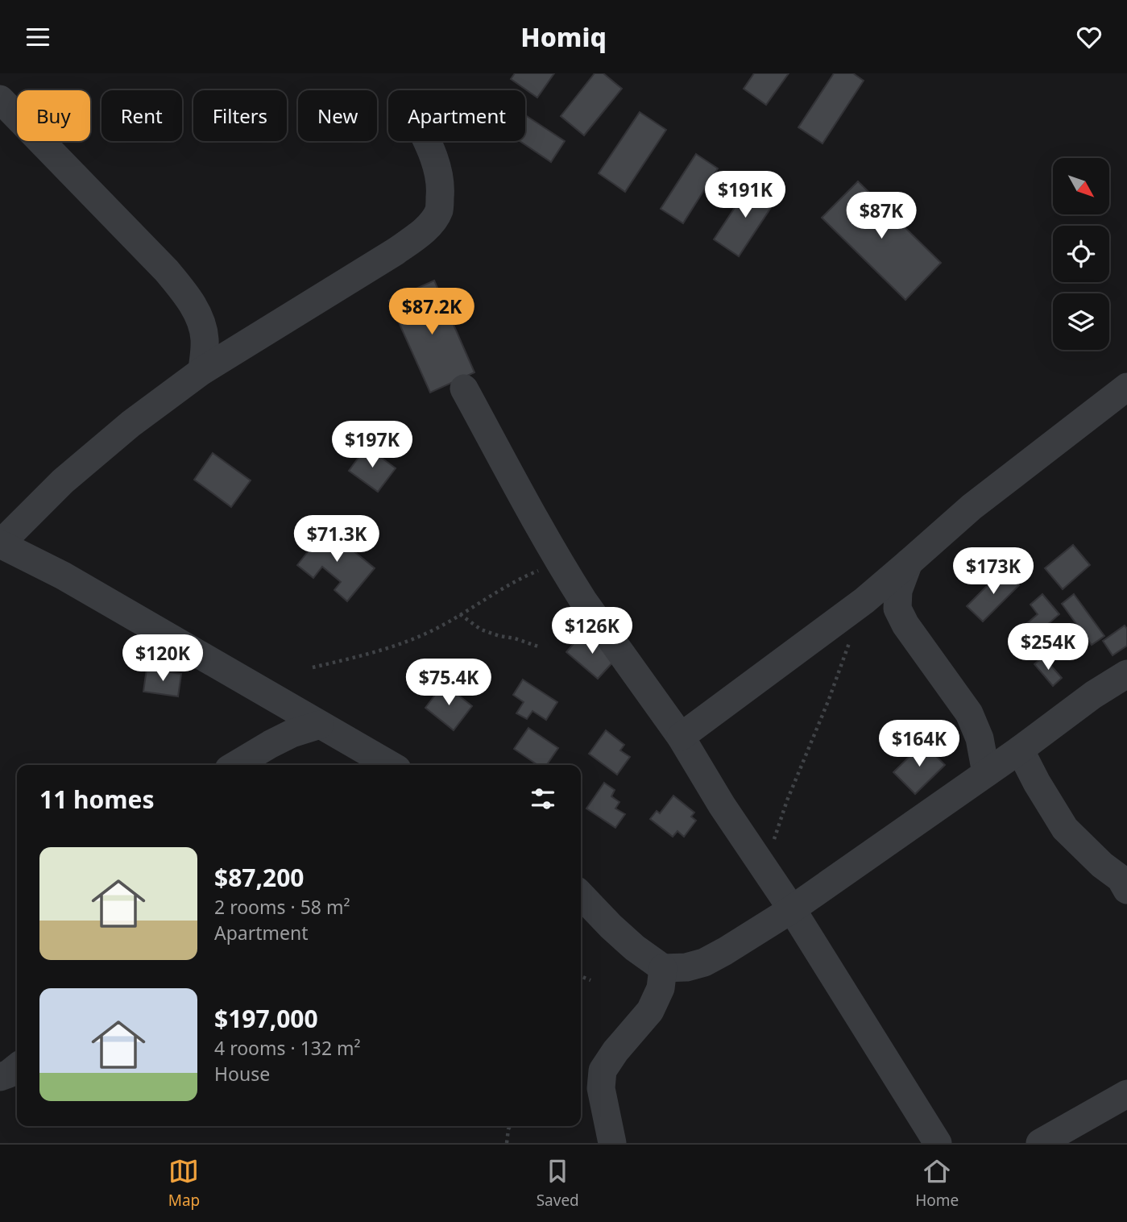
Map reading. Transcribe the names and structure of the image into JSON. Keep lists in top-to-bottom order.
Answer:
{
  "north": "bottom right",
  "page": {
    "header": "Homiq",
    "chip": [
      "Buy",
      "Rent",
      "Filters",
      "New",
      "Apartment"
    ],
    "price": [
      "$191K",
      "$87K",
      "$87.2K",
      "$197K",
      "$71.3K",
      "$173K",
      "$126K",
      "$254K",
      "$120K",
      "$75.4K",
      "$164K"
    ],
    "heading": "11 homes",
    "list": [
      {
        "name": "$87,200",
        "note": "2 rooms · 58 m² · Apartment"
      },
      {
        "name": "$197,000",
        "note": "4 rooms · 132 m² · House"
      }
    ],
    "tabs": ["Map", "Saved", "Home"]
  }
}
